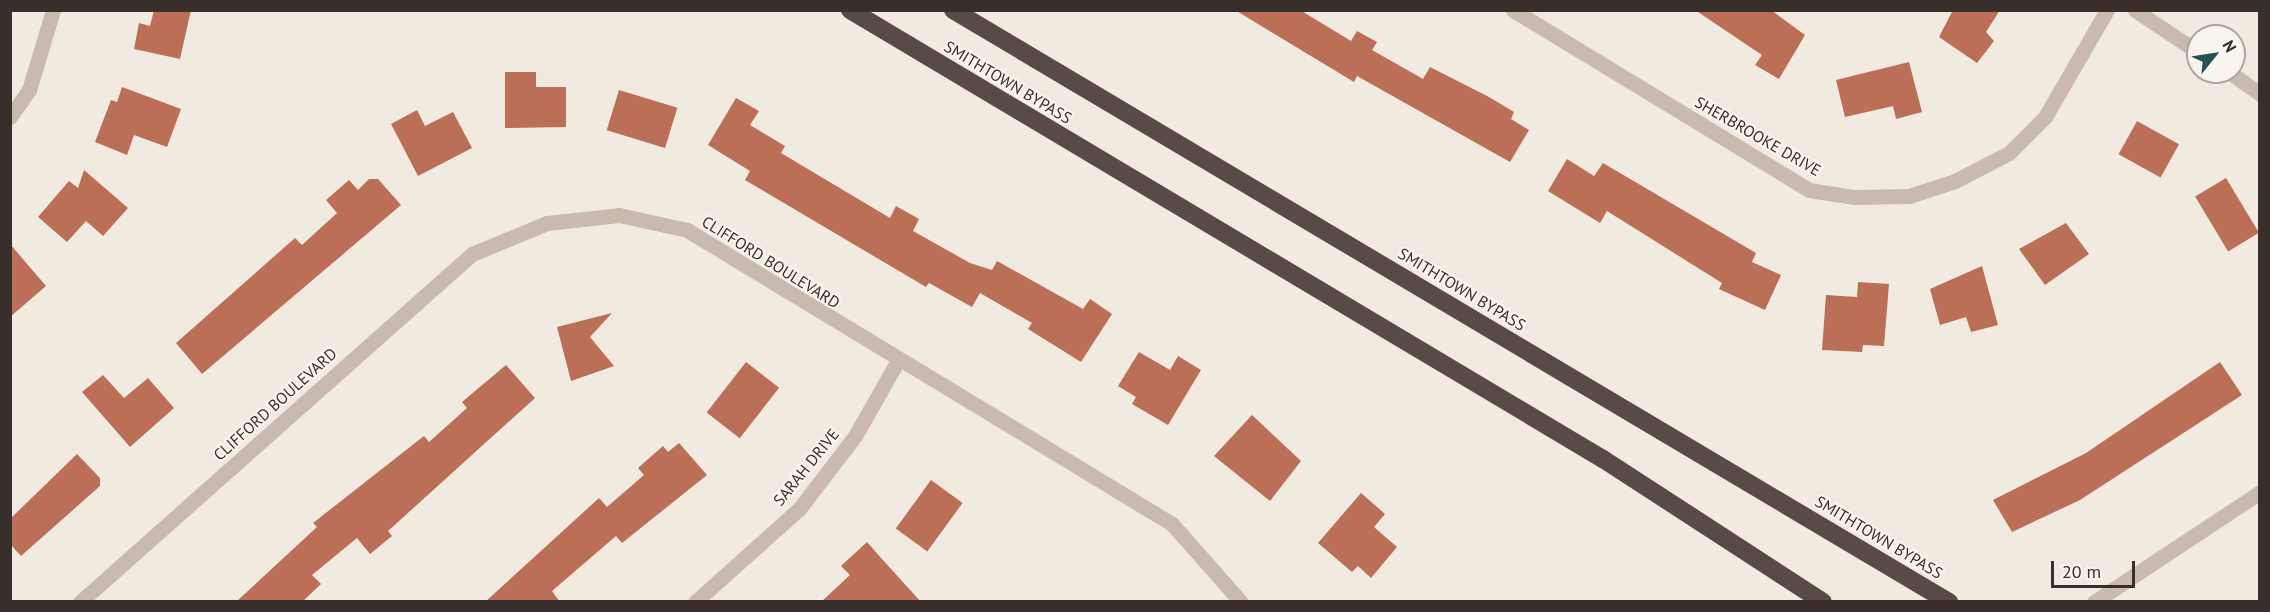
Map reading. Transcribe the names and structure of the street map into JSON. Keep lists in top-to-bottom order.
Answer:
{
  "streets": {
    "highway": ["SMITHTOWN BYPASS"],
    "street": ["SHERBROOKE DRIVE", "CLIFFORD BOULEVARD", "SARAH DRIVE"]
  },
  "crossings": [
    ["CLIFFORD BOULEVARD", "SARAH DRIVE"]
  ],
  "scale_bar": "20 m",
  "north": "top right"
}
